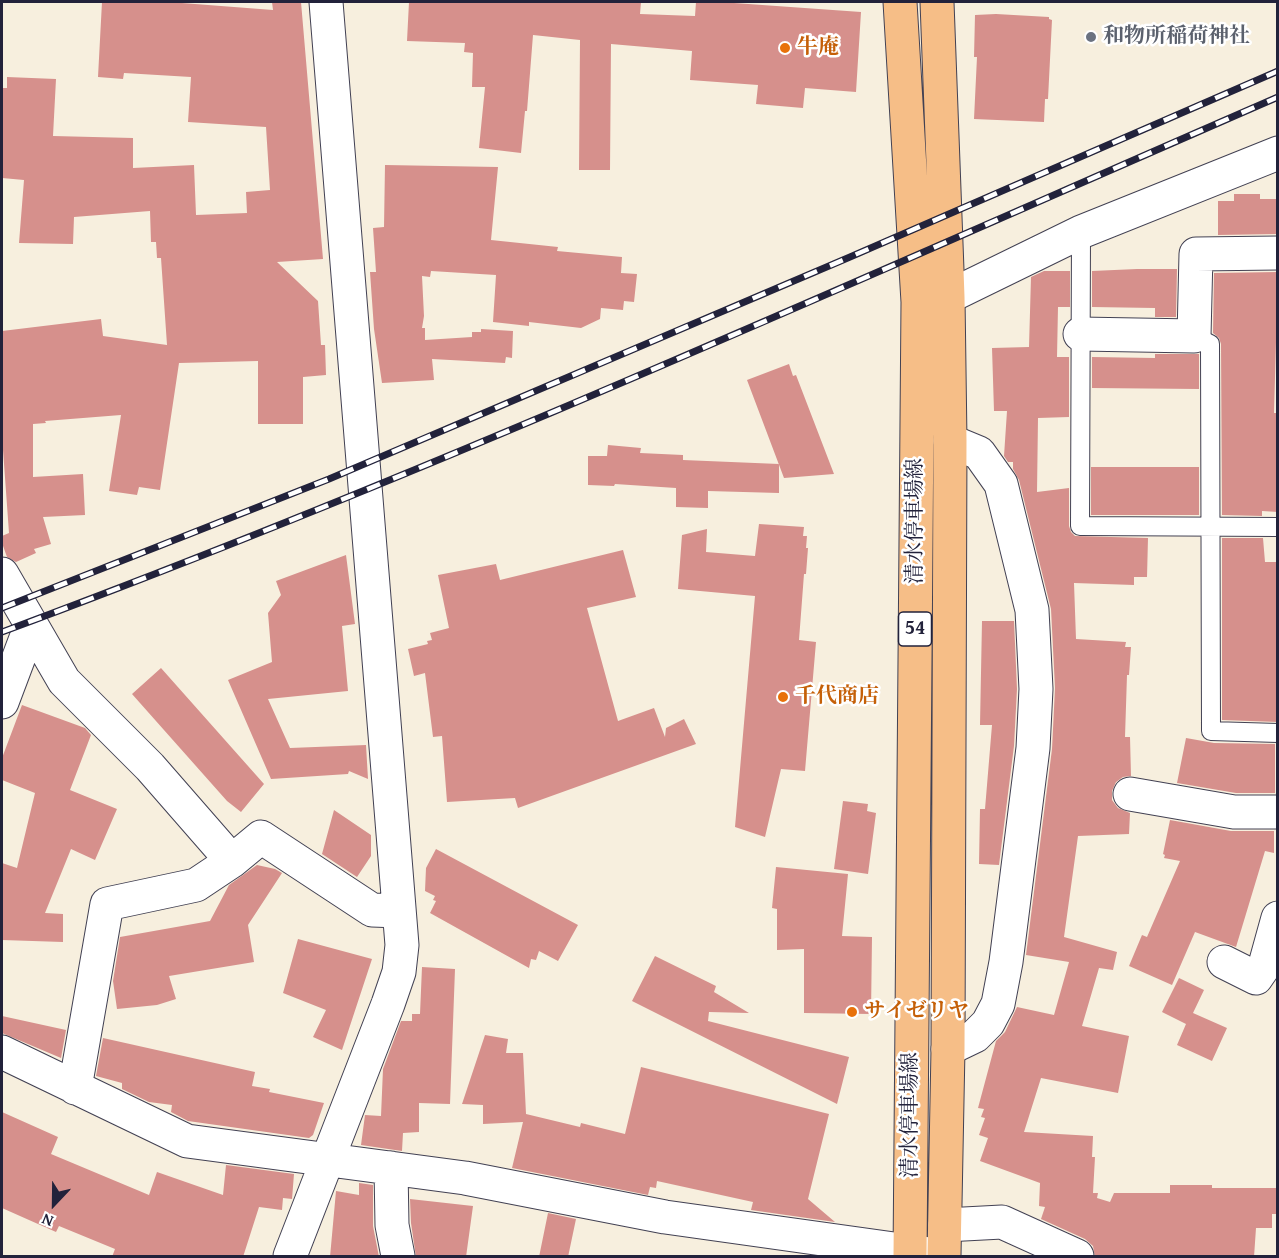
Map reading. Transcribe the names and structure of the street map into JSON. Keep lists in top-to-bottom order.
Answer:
{
  "streets": {
    "main road": ["清水停車場線", "54"]
  },
  "places": [
    "和物所稲荷神社",
    "牛庵",
    "千代商店",
    "サイゼリヤ"
  ],
  "north": "bottom"
}
